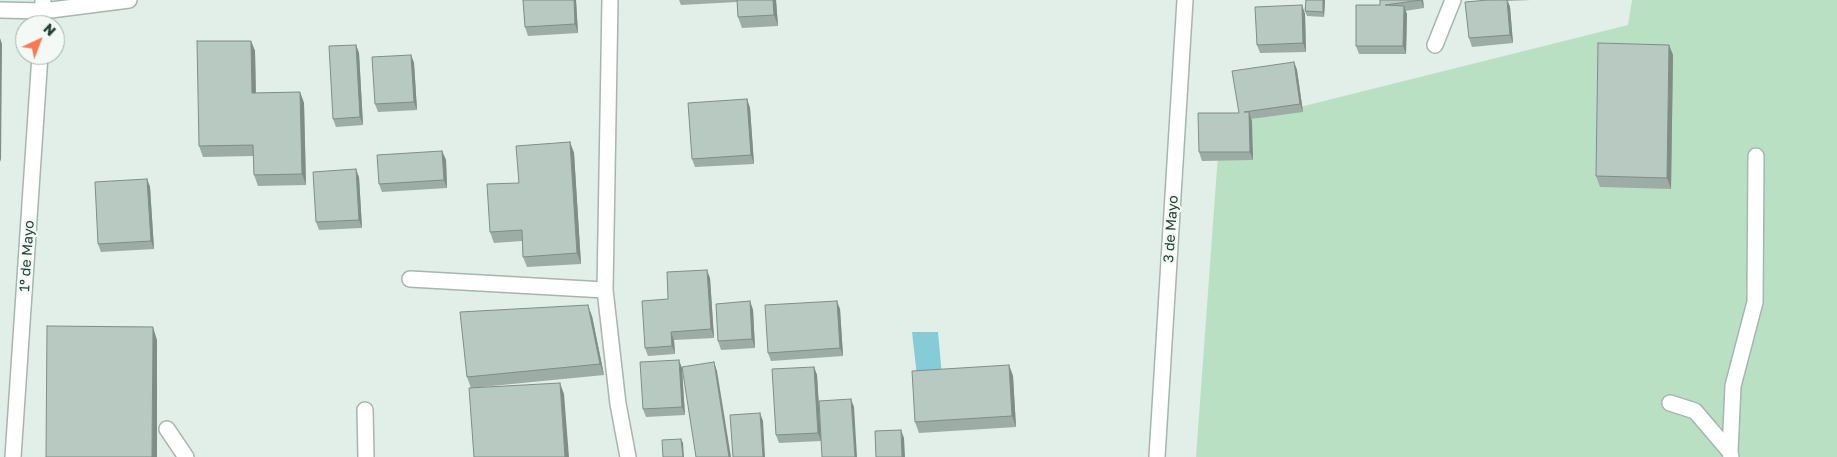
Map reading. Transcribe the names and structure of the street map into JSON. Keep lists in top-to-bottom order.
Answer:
{
  "streets": {
    "street": ["3 de Mayo", "1º de Mayo"]
  },
  "north": "top right"
}
